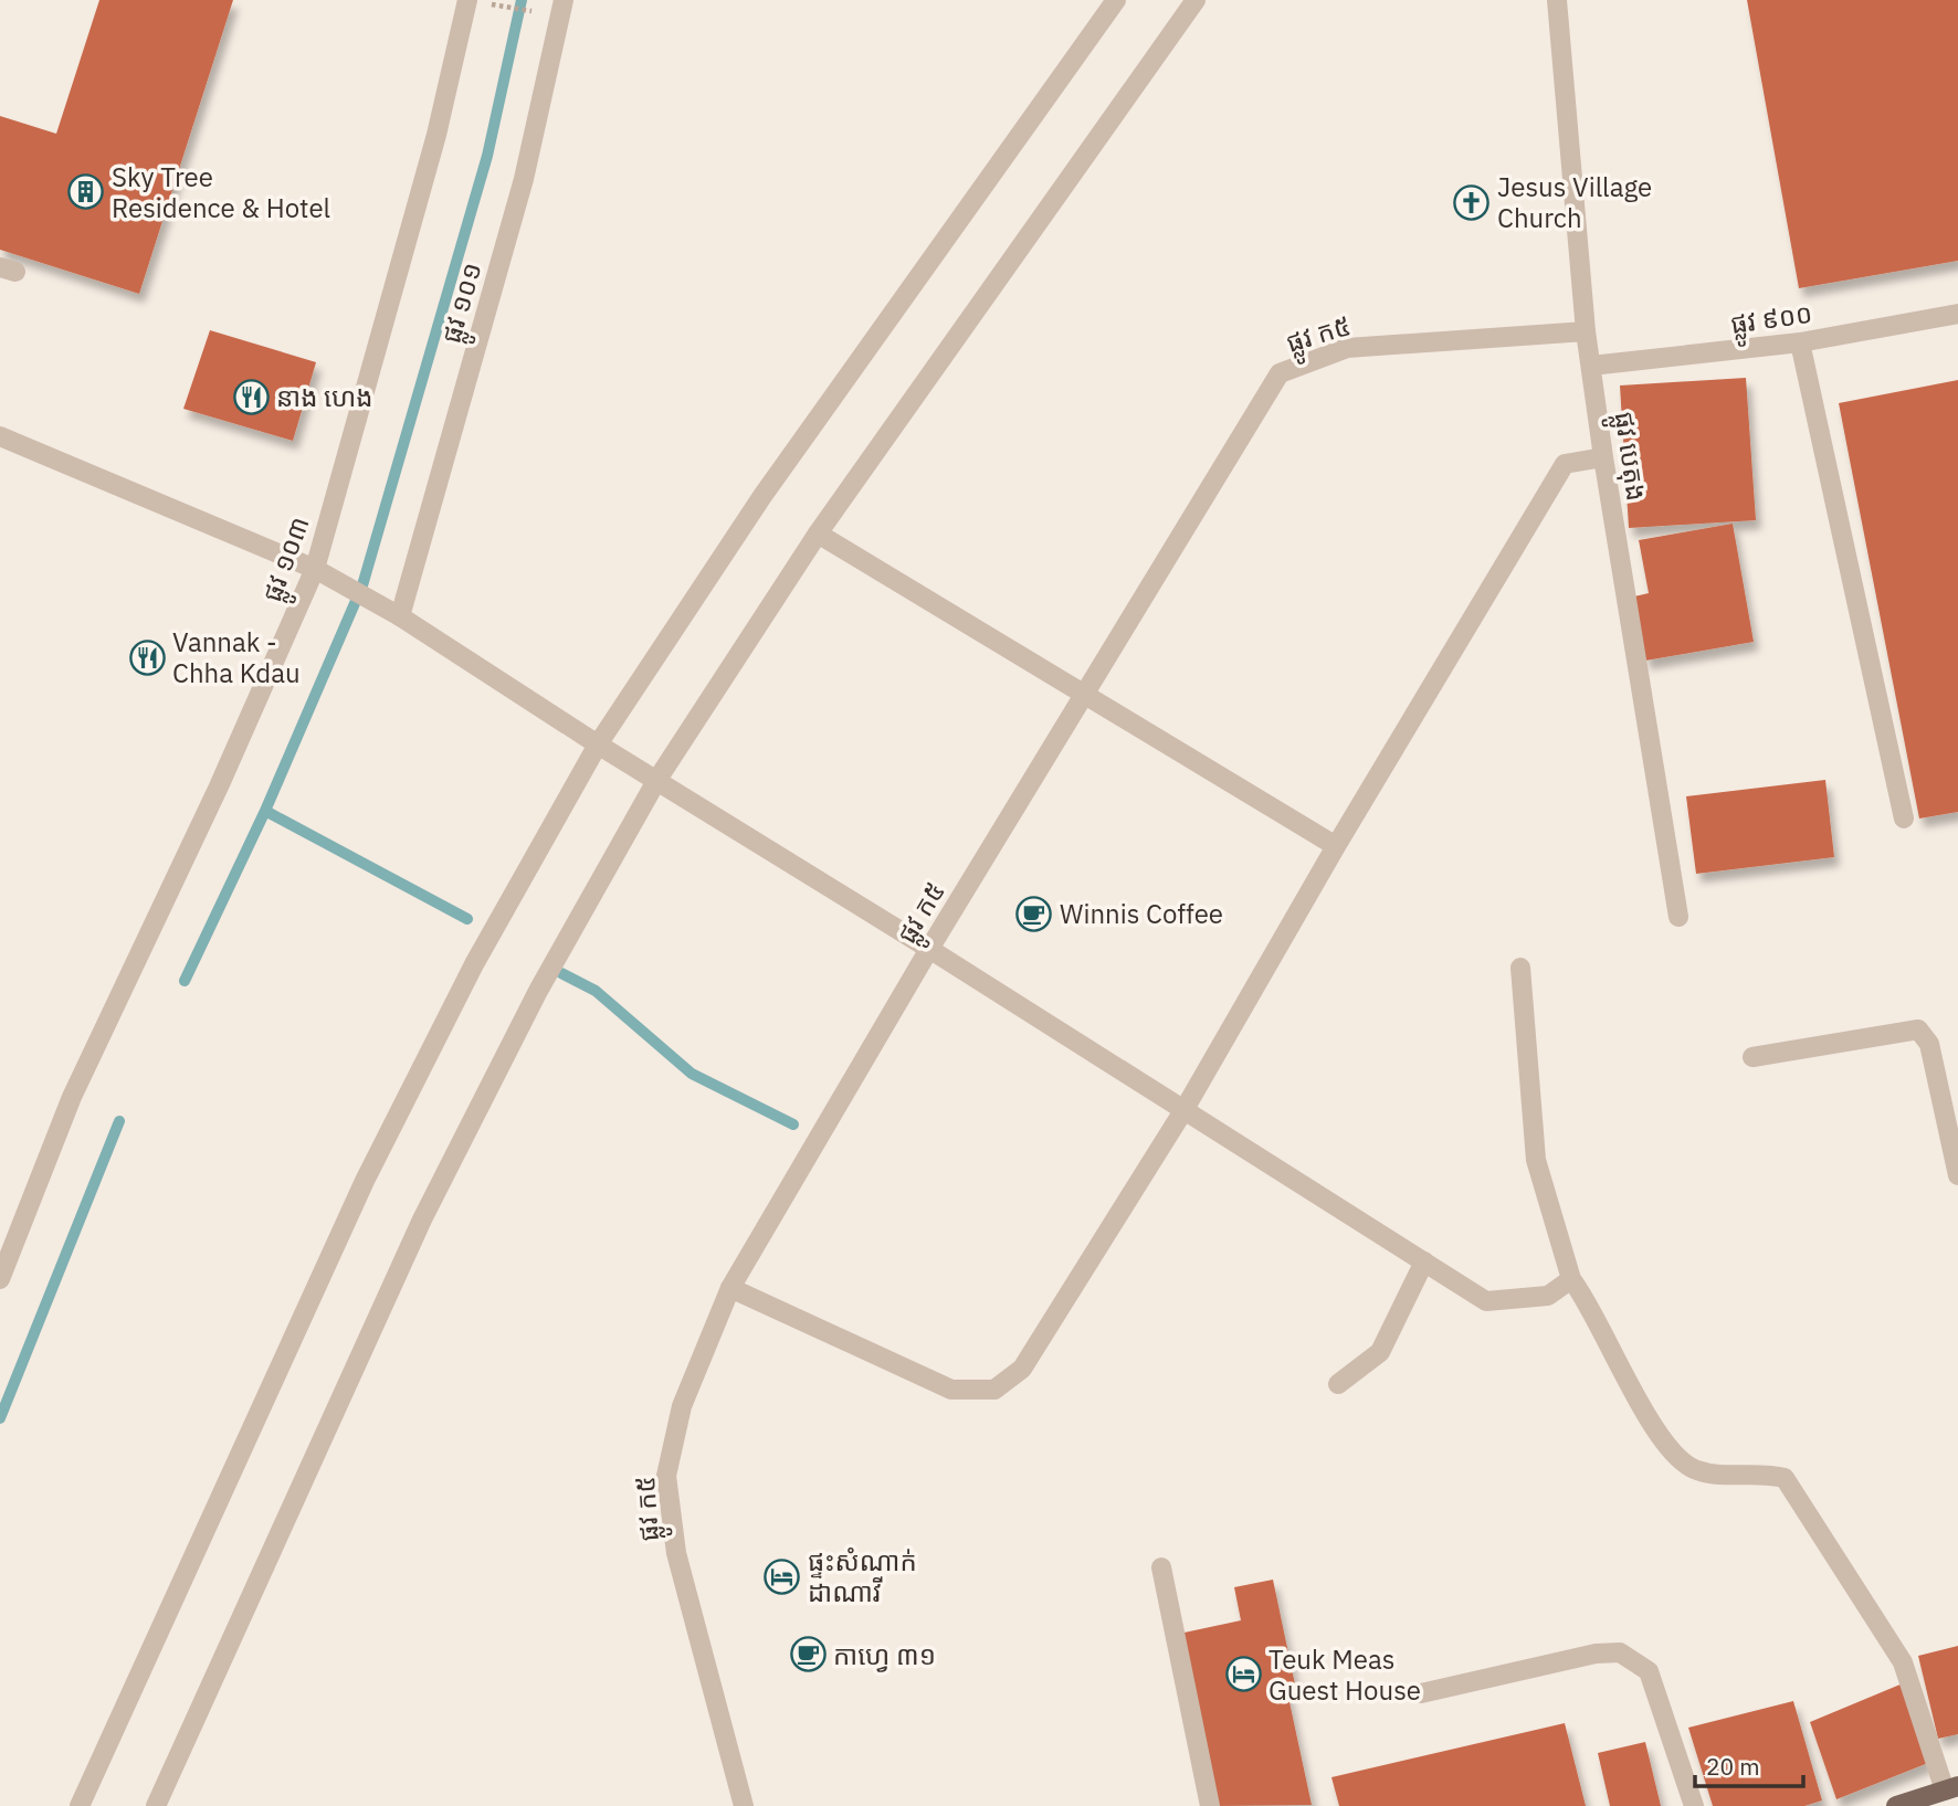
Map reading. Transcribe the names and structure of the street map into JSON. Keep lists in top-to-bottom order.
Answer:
{
  "streets": {
    "street": [
      "ផ្លូវ ១០១",
      "ផ្លូវ ៩០០",
      "ផ្លូវ ក៥",
      "ផ្លូវ បេតុង",
      "ផ្លូវ ១០៣"
    ]
  },
  "crossings": [
    ["ផ្លូវ ៩០០", "ផ្លូវ បេតុង"],
    ["ផ្លូវ ក៥", "ផ្លូវ បេតុង"]
  ],
  "places": {
    "building": ["Sky Tree Residence & Hotel"],
    "church": ["Jesus Village Church"],
    "restaurant": ["នាង ហេង", "Vannak - Chha Kdau"],
    "cafe": ["Winnis Coffee", "កាហ្វេ ៣១"],
    "hotel": ["ផ្ទះសំណាក់ ដាណាវី", "Teuk Meas Guest House"]
  },
  "scale_bar": "20 m"
}
